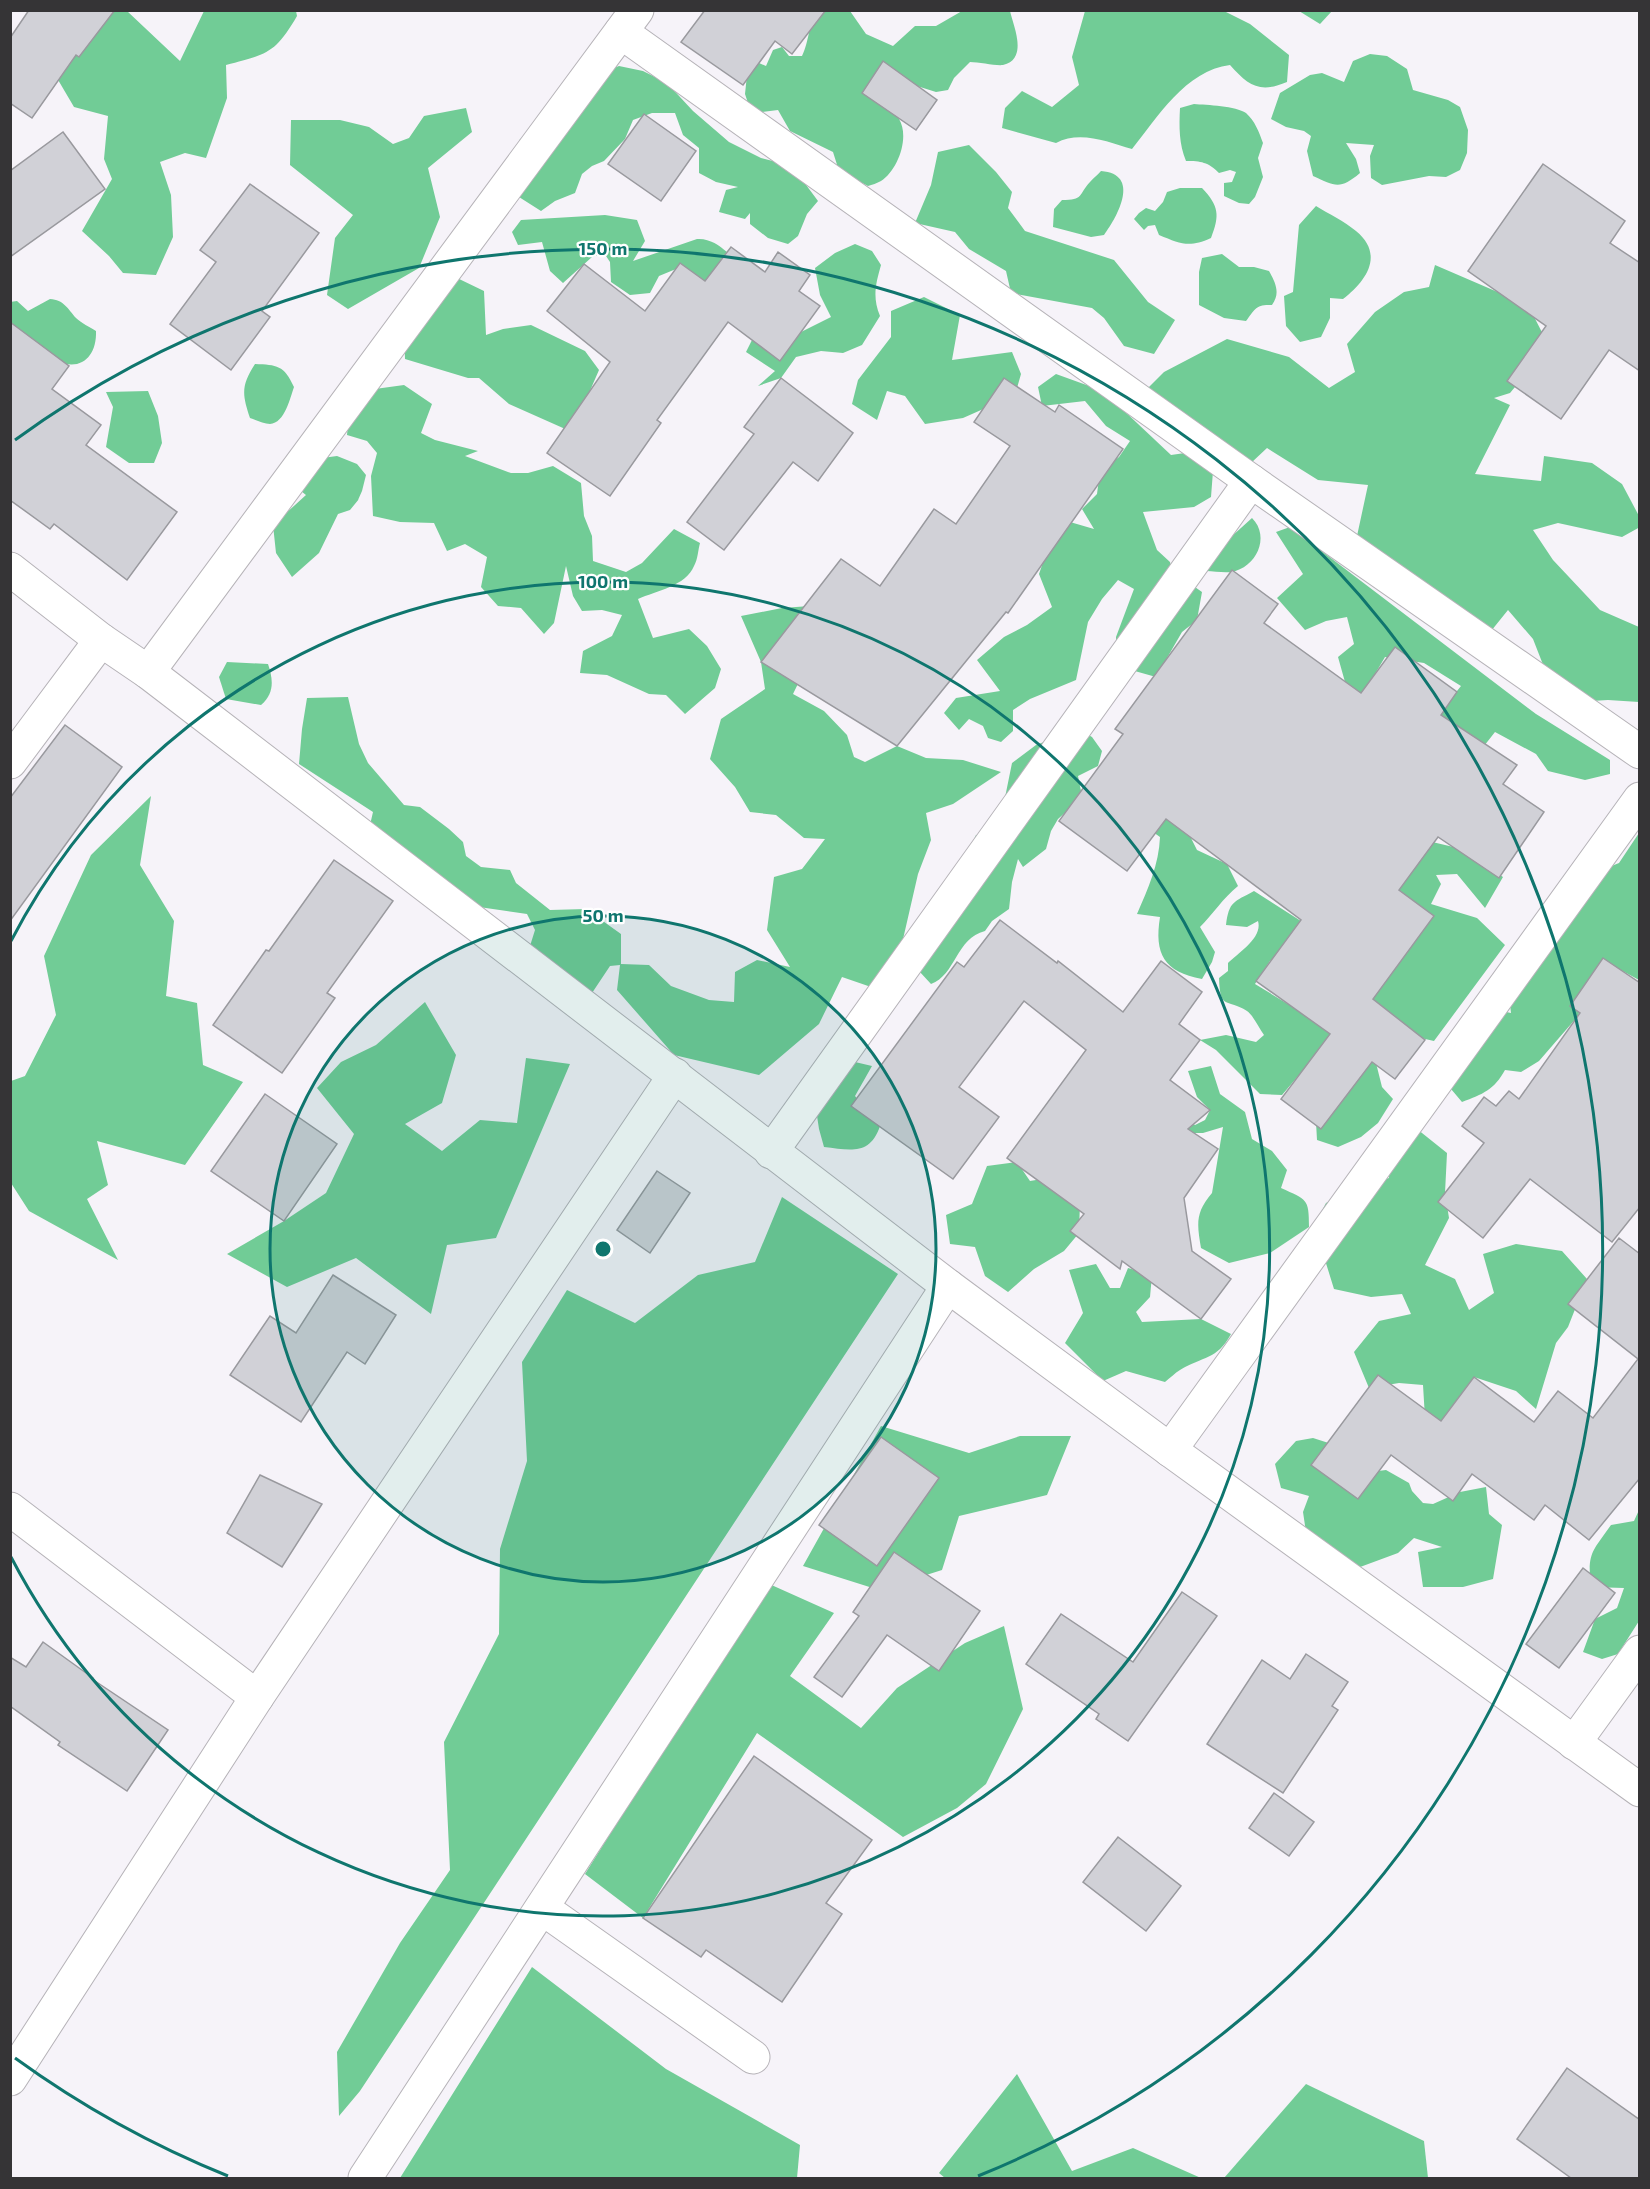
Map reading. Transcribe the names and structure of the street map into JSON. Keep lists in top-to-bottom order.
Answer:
{
  "rings": ["150 m", "100 m", "50 m"]
}
